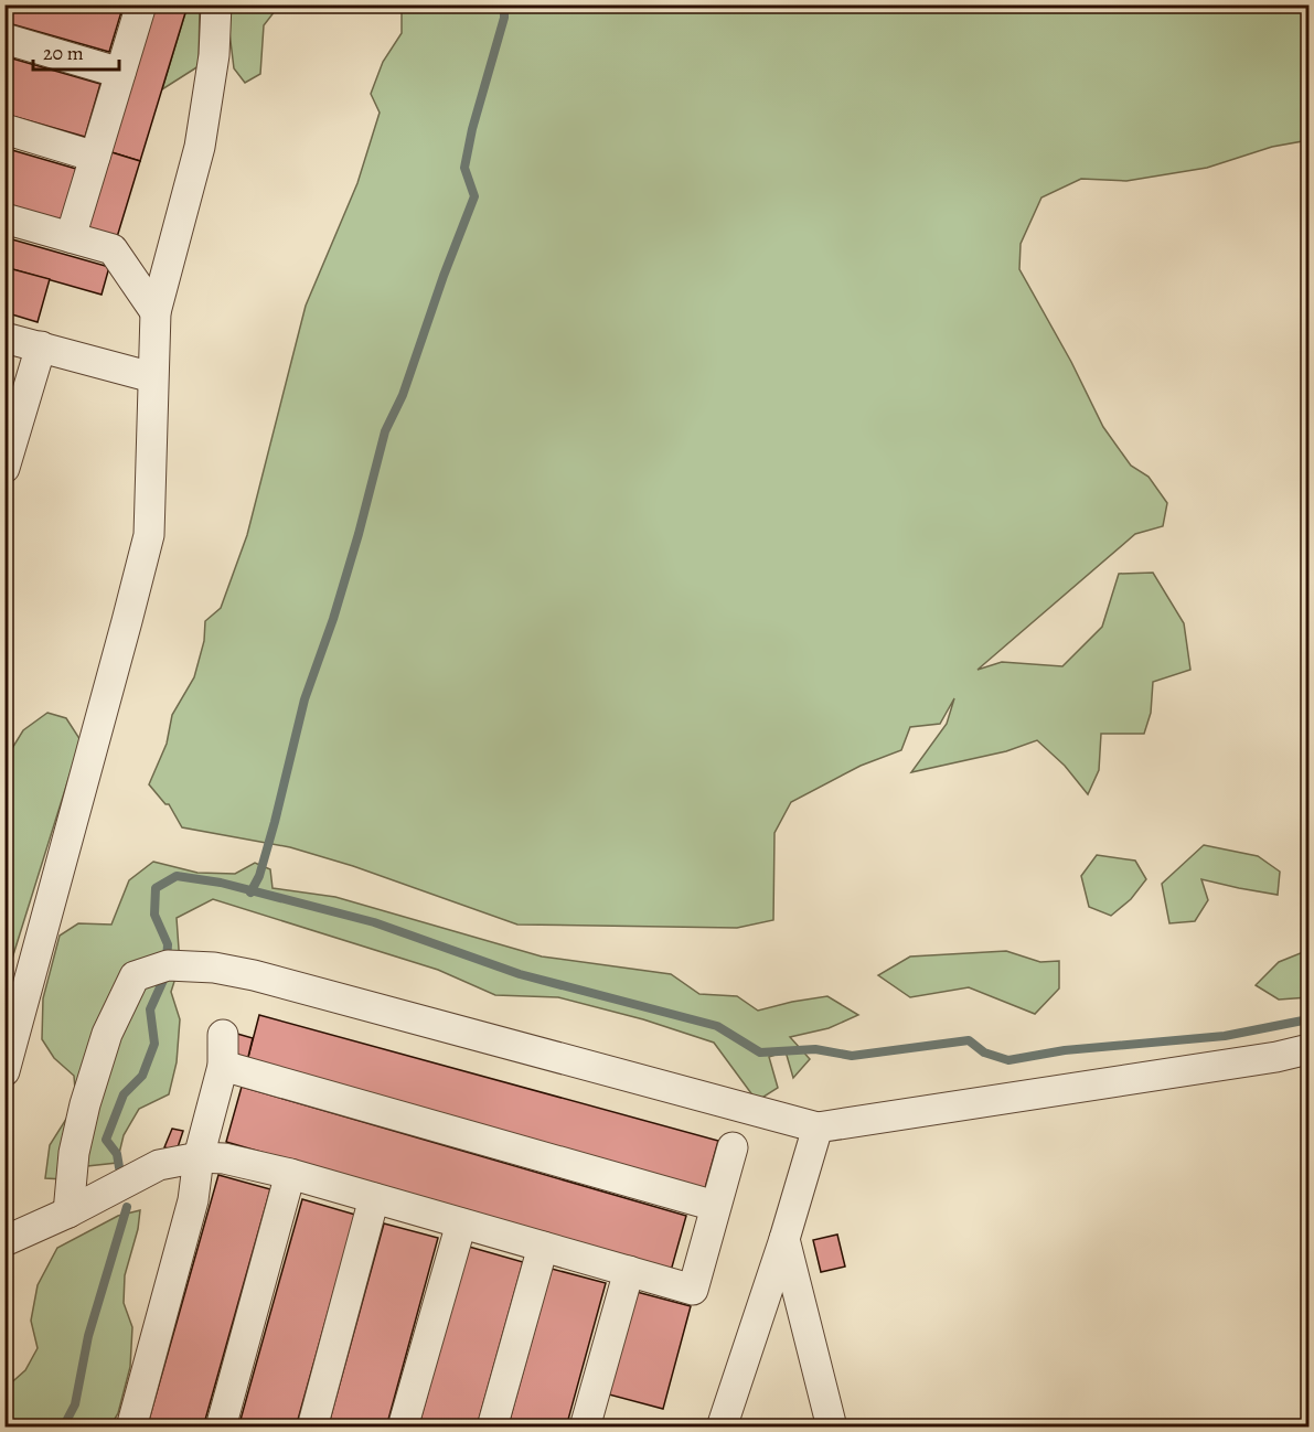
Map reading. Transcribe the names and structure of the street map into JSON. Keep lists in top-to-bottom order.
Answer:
{
  "scale_bar": "20 m"
}
